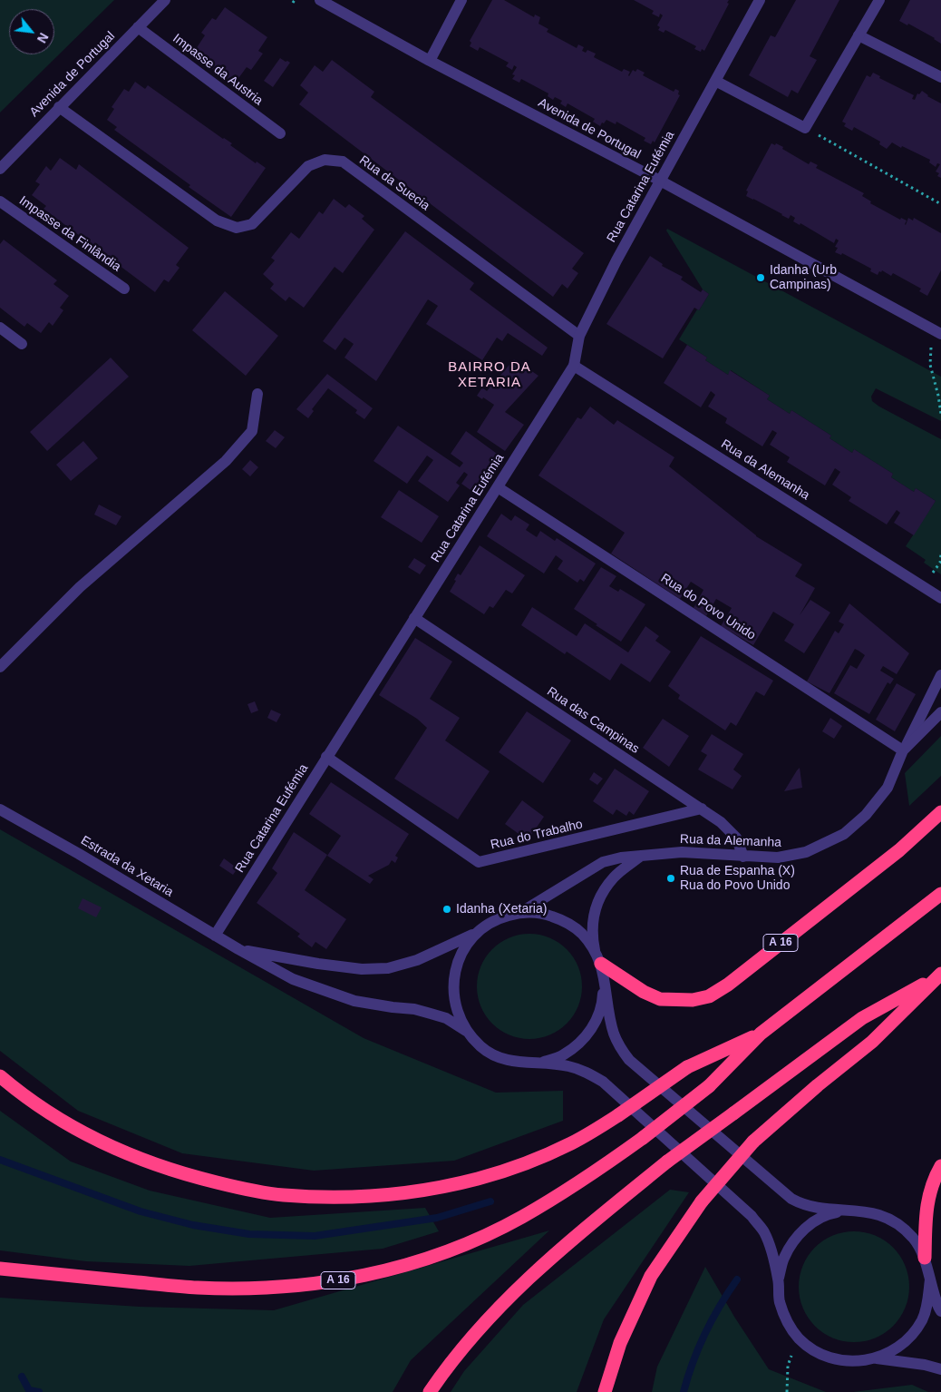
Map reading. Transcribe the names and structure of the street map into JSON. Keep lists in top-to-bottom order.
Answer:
{
  "streets": {
    "highway": ["A 16"],
    "street": [
      "Impasse da Austria",
      "Avenida de Portugal",
      "Rua da Suecia",
      "Rua Catarina Eufémia",
      "Impasse da Finlândia",
      "Rua da Alemanha",
      "Rua do Povo Unido",
      "Rua das Campinas",
      "Rua do Trabalho",
      "Estrada da Xetaria"
    ]
  },
  "crossings": [
    ["Impasse da Austria", "Avenida de Portugal"],
    ["Avenida de Portugal", "Rua da Suecia"],
    ["Avenida de Portugal", "Rua Catarina Eufémia"],
    ["Rua da Suecia", "Rua Catarina Eufémia"],
    ["Rua Catarina Eufémia", "Rua da Alemanha"],
    ["Rua Catarina Eufémia", "Rua do Povo Unido"],
    ["Rua Catarina Eufémia", "Rua das Campinas"],
    ["Rua Catarina Eufémia", "Rua do Trabalho"],
    ["Rua Catarina Eufémia", "Estrada da Xetaria"],
    ["Rua da Alemanha", "Rua do Povo Unido"],
    ["Rua da Alemanha", "Rua das Campinas"],
    ["Rua da Alemanha", "Estrada da Xetaria"],
    ["Rua da Alemanha", "A 16"],
    ["Rua das Campinas", "Rua do Trabalho"],
    ["Estrada da Xetaria", "A 16"]
  ],
  "districts": ["BAIRRO DA XETARIA"],
  "places": ["Idanha (Urb Campinas)", "Rua de Espanha (X) Rua do Povo Unido", "Idanha (Xetaria)"],
  "north": "bottom right"
}
